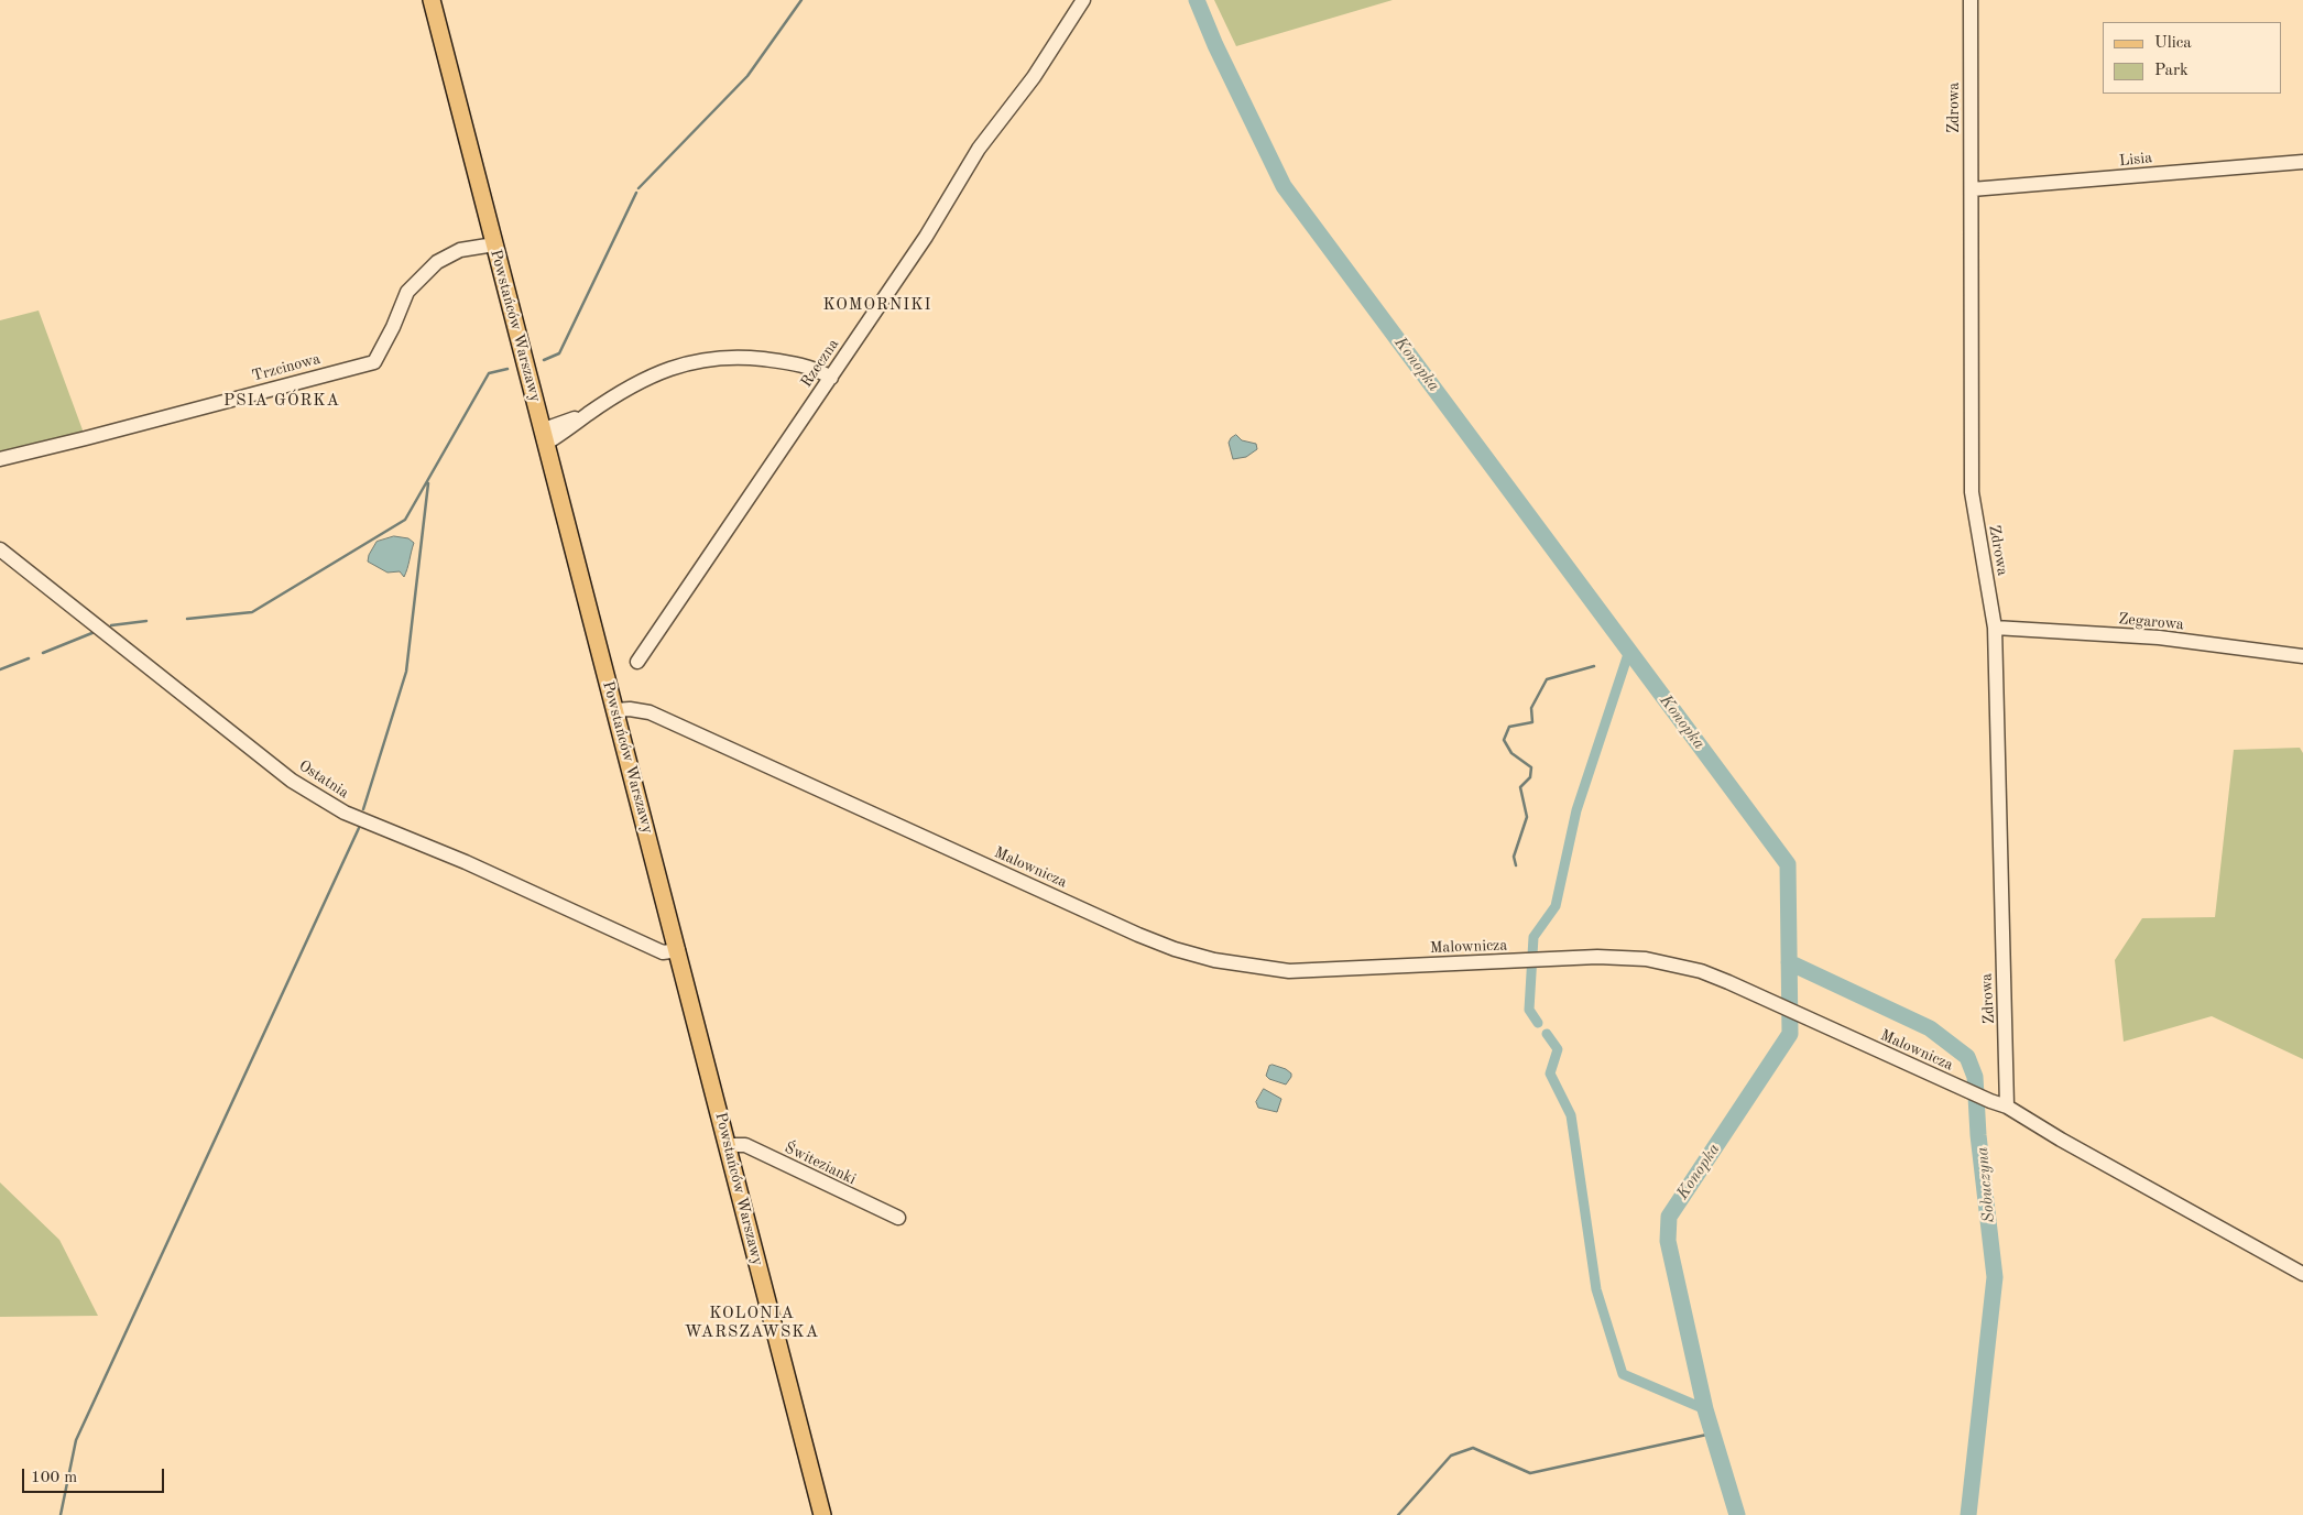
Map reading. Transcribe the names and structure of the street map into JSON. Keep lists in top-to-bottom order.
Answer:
{
  "streets": {
    "main road": ["Powstańców Warszawy"],
    "street": [
      "Zdrowa",
      "Lisia",
      "Rzeczna",
      "Trzcinowa",
      "Zegarowa",
      "Ostatnia",
      "Malownicza",
      "Świtezianki"
    ]
  },
  "crossings": [
    ["Zdrowa", "Lisia"],
    ["Zdrowa", "Zegarowa"],
    ["Zdrowa", "Malownicza"],
    ["Powstańców Warszawy", "Trzcinowa"],
    ["Powstańców Warszawy", "Ostatnia"],
    ["Powstańców Warszawy", "Malownicza"],
    ["Powstańców Warszawy", "Świtezianki"]
  ],
  "districts": ["KOMORNIKI", "PSIA GÓRKA", "KOLONIA WARSZAWSKA"],
  "water": ["Konopka", "Sobuczyna"],
  "legend": ["Ulica", "Park"],
  "scale_bar": "100 m"
}
